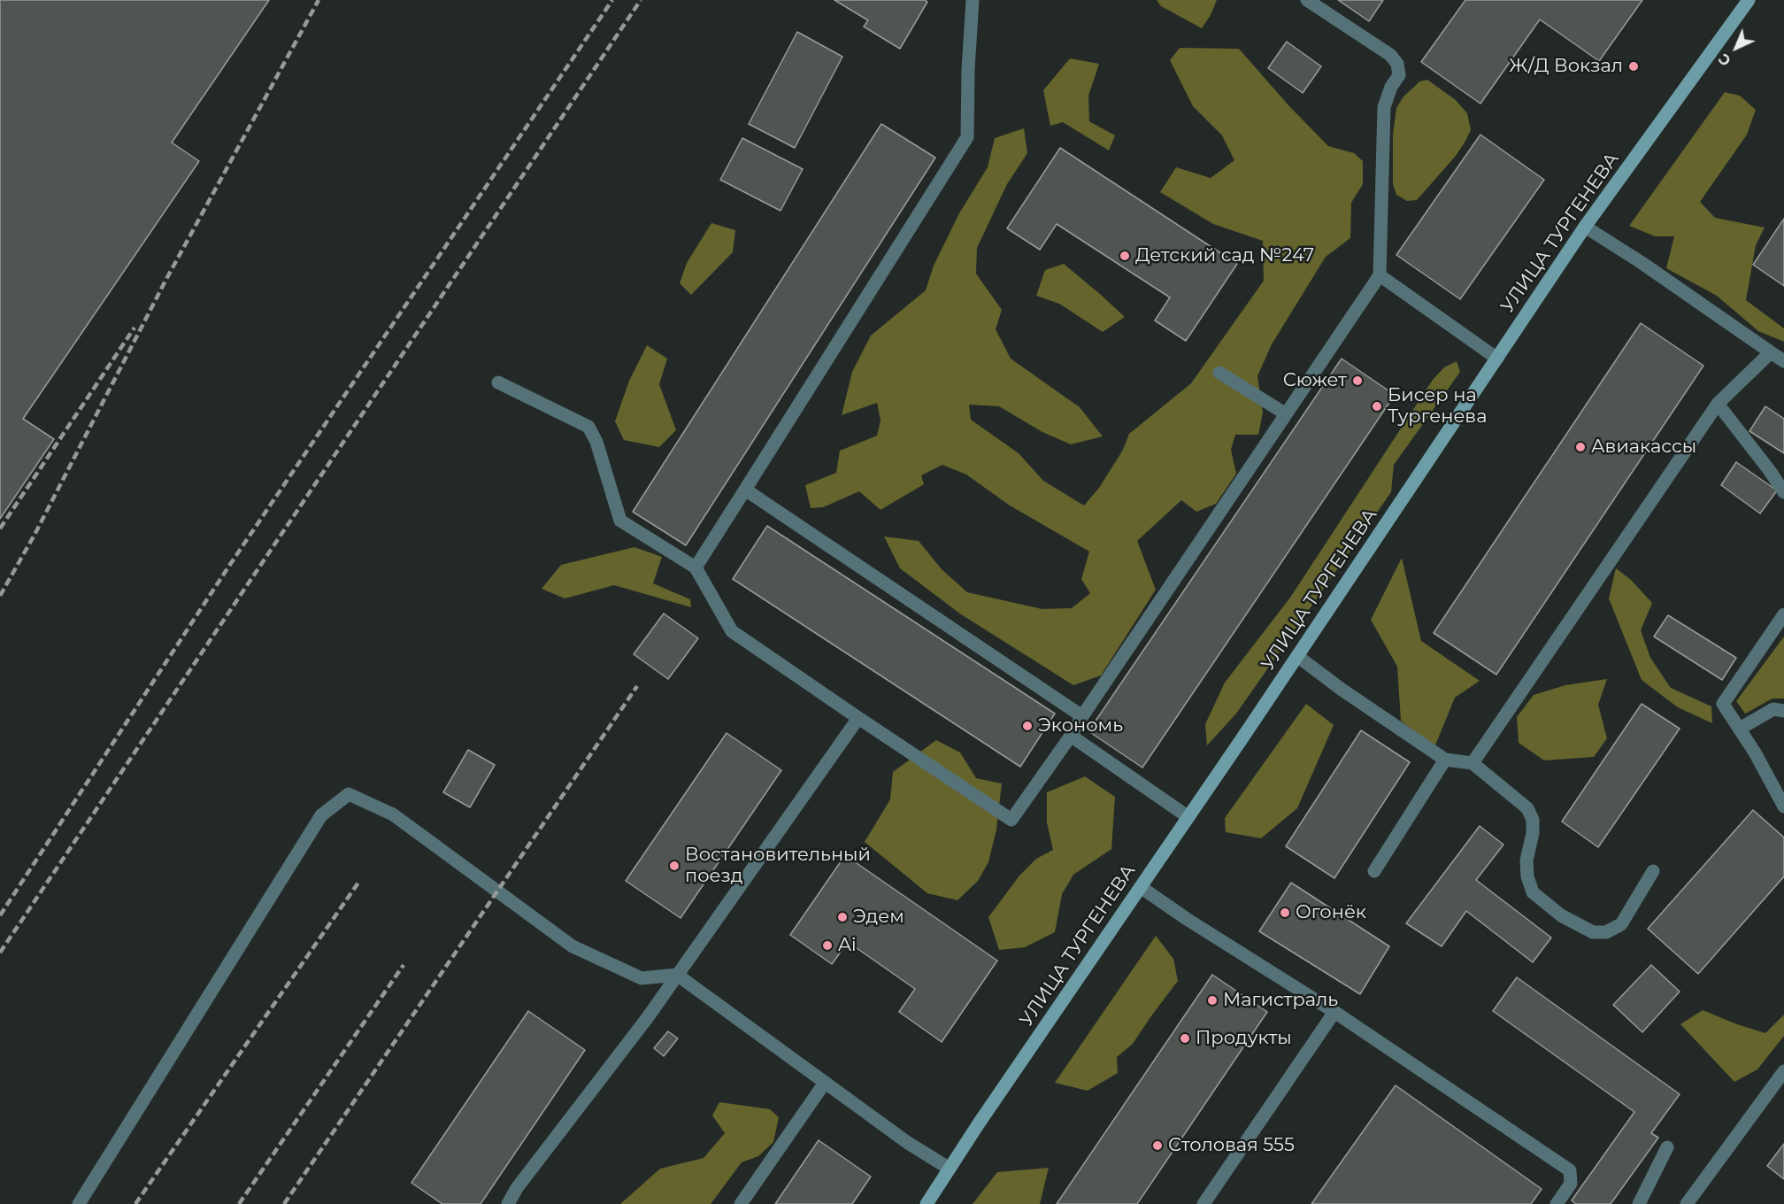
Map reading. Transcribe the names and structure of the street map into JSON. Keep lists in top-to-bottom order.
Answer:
{
  "streets": {
    "main road": ["УЛИЦА ТУРГЕНЕВА"]
  },
  "places": [
    "Ж/Д Вокзал",
    "Детский сад №247",
    "Сюжет",
    "Бисер на Тургенева",
    "Авиакассы",
    "Экономь",
    "Востановительный поезд",
    "Огонёк",
    "Эдем",
    "Ai",
    "Магистраль",
    "Продукты",
    "Столовая 555"
  ],
  "north": "bottom left"
}
